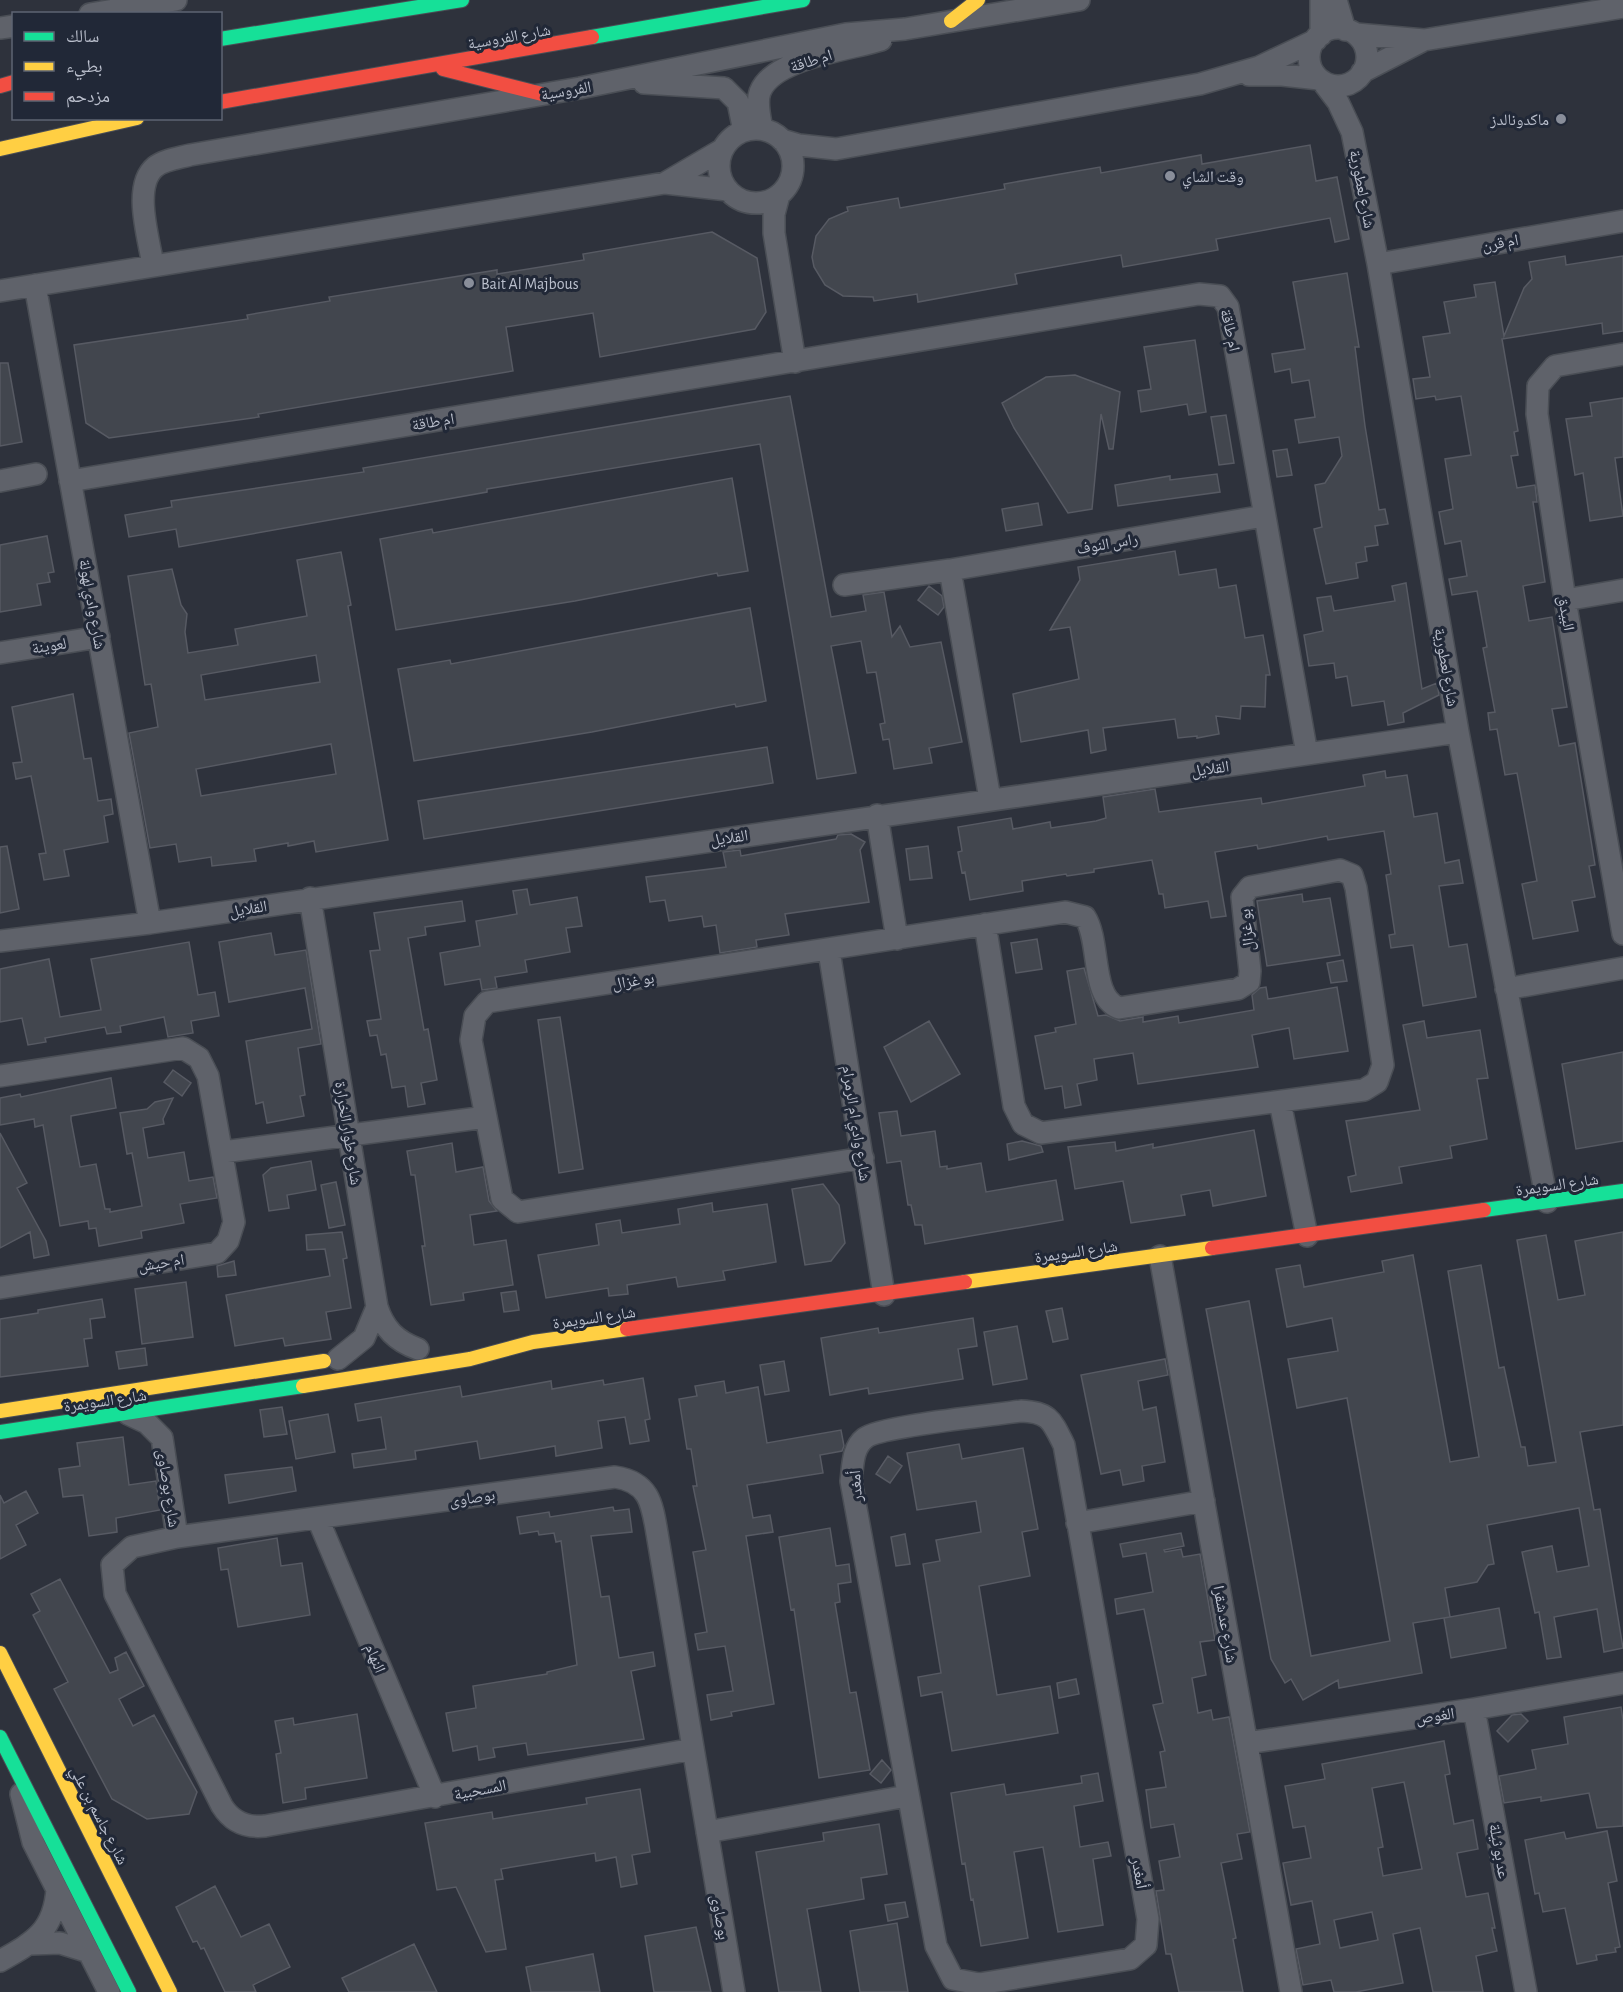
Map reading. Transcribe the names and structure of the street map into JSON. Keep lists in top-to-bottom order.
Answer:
{
  "streets": {
    "main road": ["شارع الفروسية", "شارع السويمرة", "شارع جاسم بن علي"],
    "street": [
      "ام طاقة",
      "الفروسية",
      "شارع لعطورية",
      "ام قرن",
      "راس النوف",
      "شارع وادي لهولة",
      "البيدق",
      "لعوينة",
      "القلايل",
      "بو غزال",
      "شارع وادي ام الرمرام",
      "شارع طوار الخرارة",
      "ام حيش",
      "أمغدر",
      "شارع بوصاوى",
      "بوصاوى",
      "شارع عد شقرا",
      "النهام",
      "الغوص",
      "المسحبية",
      "عد بو ثيلة"
    ]
  },
  "crossings": [
    ["ام طاقة", "الفروسية"],
    ["ام طاقة", "راس النوف"],
    ["ام طاقة", "شارع وادي لهولة"],
    ["ام طاقة", "القلايل"],
    ["شارع لعطورية", "ام قرن"],
    ["شارع لعطورية", "القلايل"],
    ["شارع لعطورية", "شارع السويمرة"],
    ["شارع وادي لهولة", "لعوينة"],
    ["شارع وادي لهولة", "القلايل"],
    ["القلايل", "شارع طوار الخرارة"],
    ["بو غزال", "شارع وادي ام الرمرام"],
    ["شارع وادي ام الرمرام", "شارع السويمرة"],
    ["شارع السويمرة", "شارع بوصاوى"],
    ["شارع السويمرة", "شارع عد شقرا"],
    ["شارع بوصاوى", "بوصاوى"],
    ["بوصاوى", "النهام"],
    ["بوصاوى", "المسحبية"],
    ["شارع عد شقرا", "الغوص"],
    ["النهام", "المسحبية"],
    ["الغوص", "عد بو ثيلة"]
  ],
  "places": ["ماكدونالدز", "وقت الشاي", "Bait Al Majbous"],
  "legend": ["سالك", "بطيء", "مزدحم"]
}
